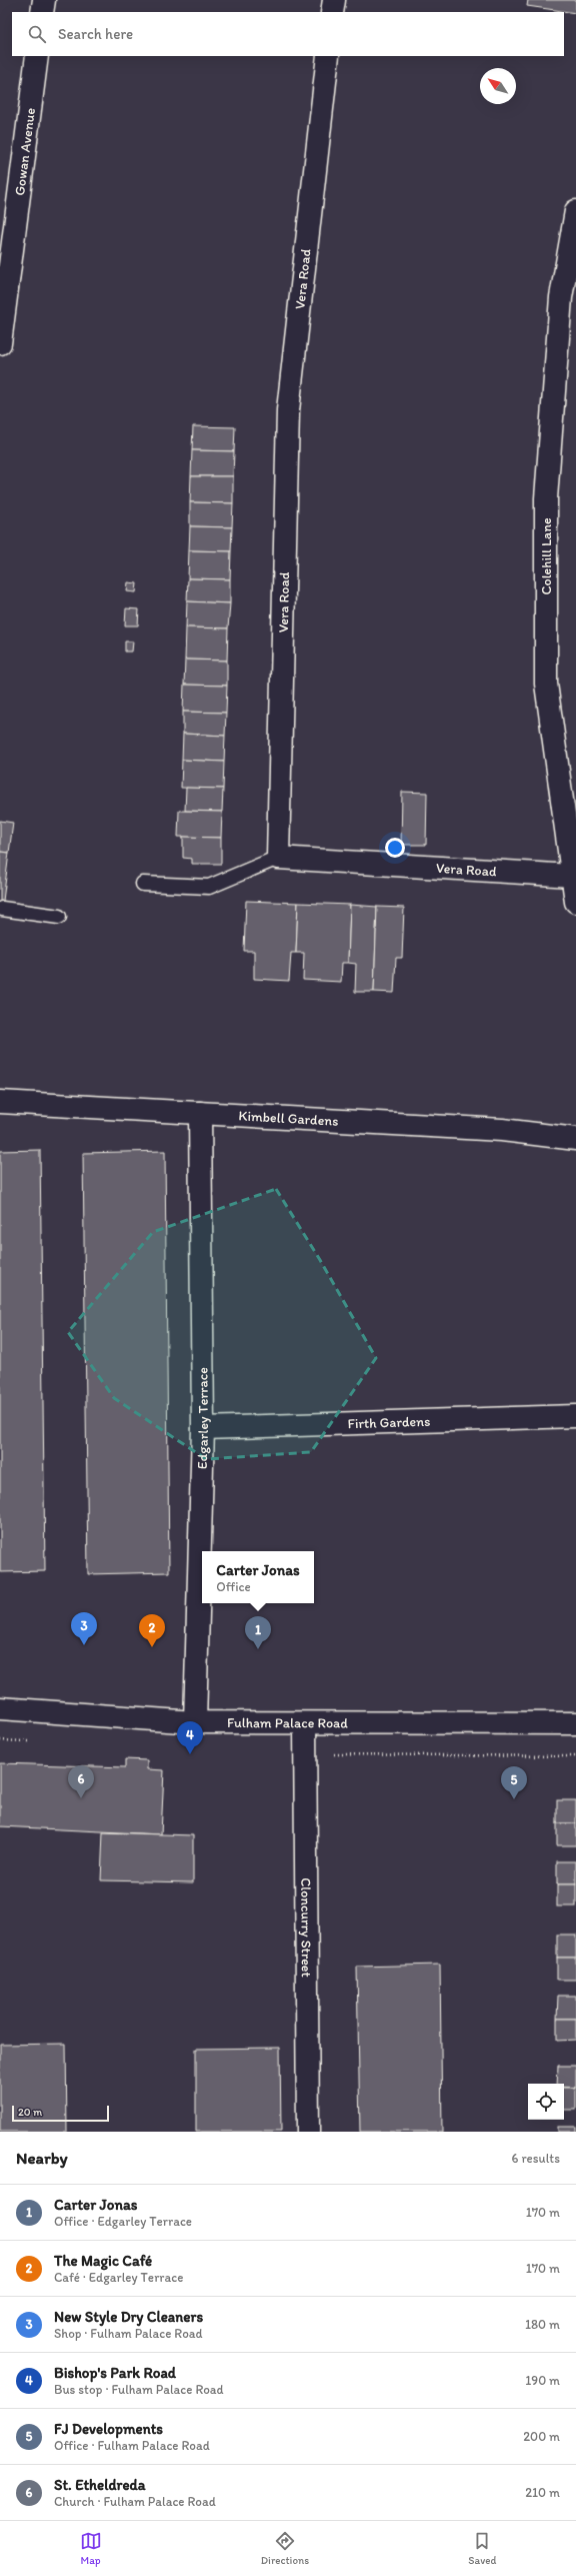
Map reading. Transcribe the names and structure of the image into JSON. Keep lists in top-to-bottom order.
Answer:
{
  "streets": {
    "street": [
      "Gowan Avenue",
      "Vera Road",
      "Colehill Lane",
      "Kimbell Gardens",
      "Edgarley Terrace",
      "Firth Gardens",
      "Fulham Palace Road",
      "Cloncurry Street"
    ]
  },
  "crossings": [
    ["Vera Road", "Colehill Lane"],
    ["Kimbell Gardens", "Edgarley Terrace"],
    ["Edgarley Terrace", "Firth Gardens"],
    ["Edgarley Terrace", "Fulham Palace Road"],
    ["Fulham Palace Road", "Cloncurry Street"]
  ],
  "scale_bar": "20 m",
  "north": "top left",
  "page": {
    "search": "Search here",
    "popup": ["Carter Jonas", "Office"],
    "pins": [
      "3",
      "2",
      "1",
      "4",
      "6",
      "5"
    ],
    "scale": "20 m",
    "heading": ["Nearby", "6 results"],
    "list": [
      {
        "mark": "1",
        "name": "Carter Jonas",
        "note": "Office · Edgarley Terrace",
        "value": "170 m"
      },
      {
        "mark": "2",
        "name": "The Magic Café",
        "note": "Café · Edgarley Terrace",
        "value": "170 m"
      },
      {
        "mark": "3",
        "name": "New Style Dry Cleaners",
        "note": "Shop · Fulham Palace Road",
        "value": "180 m"
      },
      {
        "mark": "4",
        "name": "Bishop's Park Road",
        "note": "Bus stop · Fulham Palace Road",
        "value": "190 m"
      },
      {
        "mark": "5",
        "name": "FJ Developments",
        "note": "Office · Fulham Palace Road",
        "value": "200 m"
      },
      {
        "mark": "6",
        "name": "St. Etheldreda",
        "note": "Church · Fulham Palace Road",
        "value": "210 m"
      }
    ],
    "nav": ["Map", "Directions", "Saved"]
  }
}
